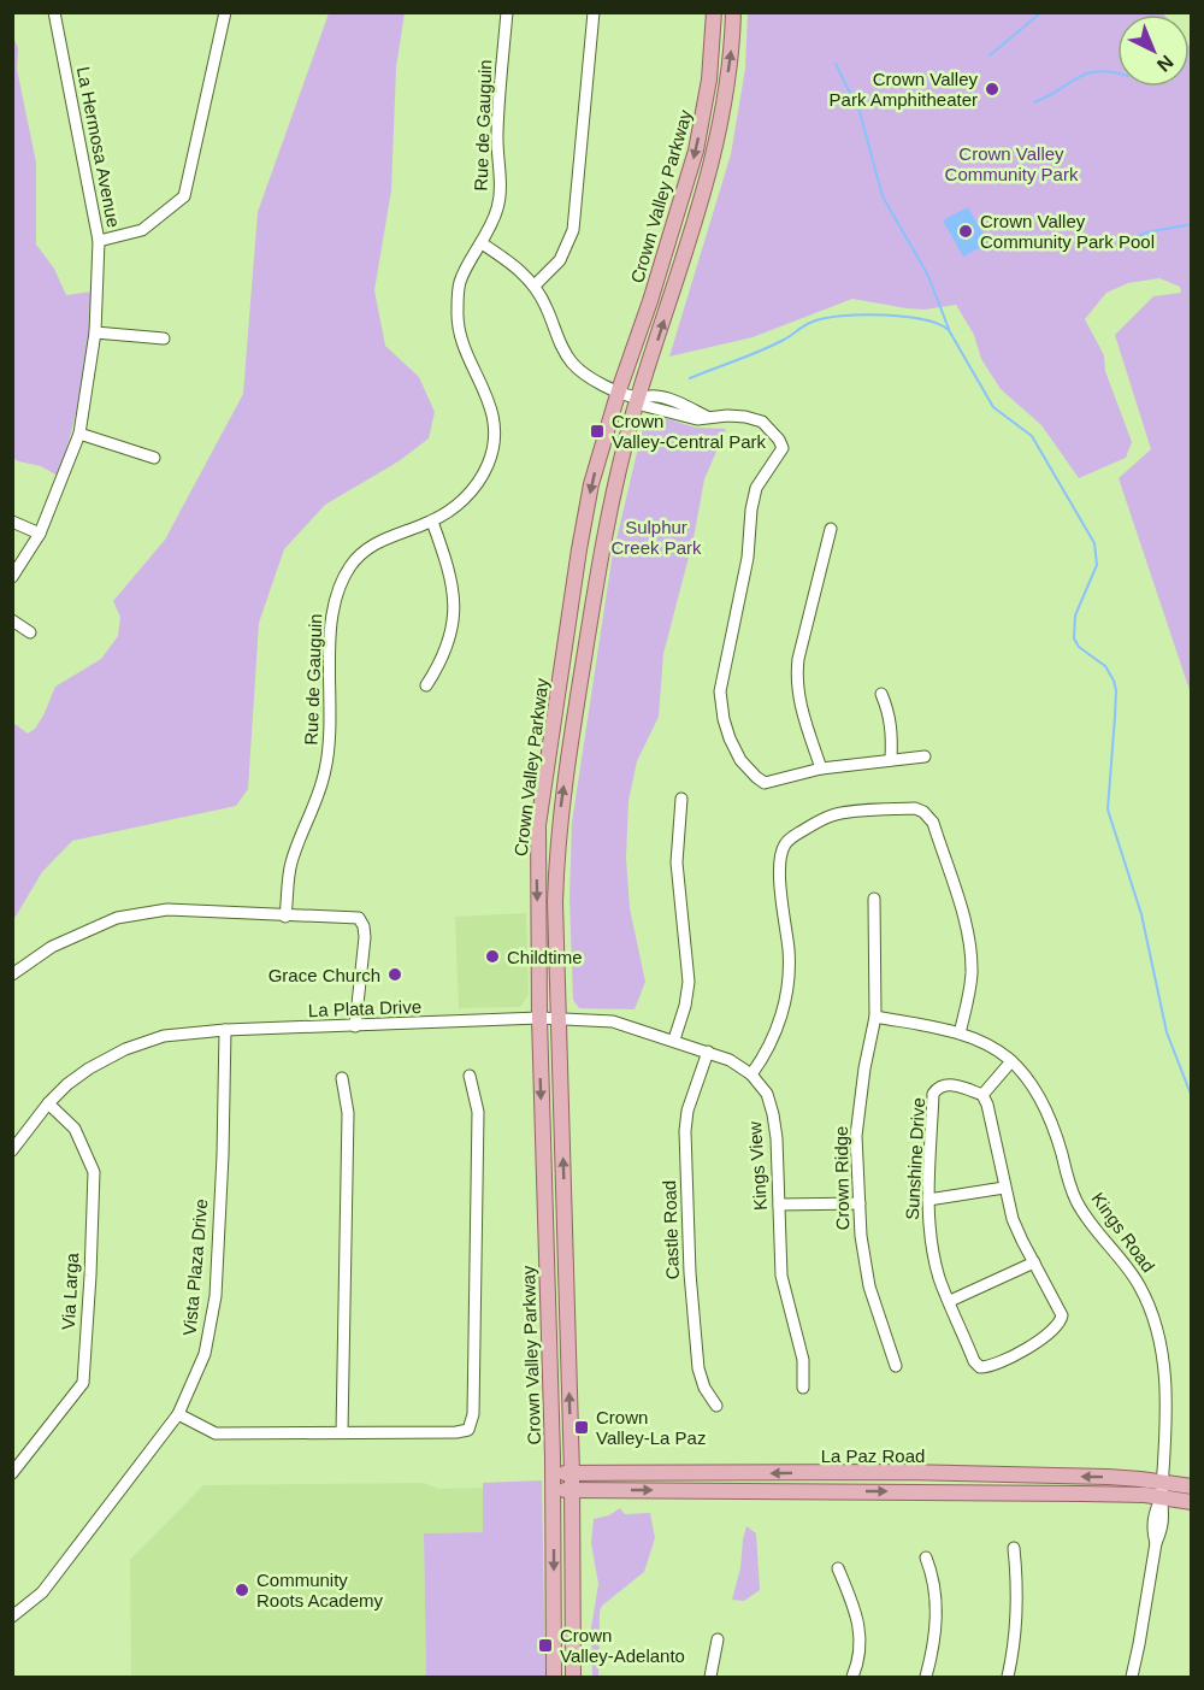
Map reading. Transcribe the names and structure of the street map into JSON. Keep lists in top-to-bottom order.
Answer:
{
  "streets": {
    "main road": ["Crown Valley Parkway", "La Paz Road"],
    "street": [
      "Rue de Gauguin",
      "La Hermosa Avenue",
      "La Plata Drive",
      "Sunshine Drive",
      "Kings View",
      "Crown Ridge",
      "Castle Road",
      "Kings Road",
      "Vista Plaza Drive",
      "Via Larga"
    ]
  },
  "crossings": [
    ["Crown Valley Parkway", "La Plata Drive"],
    ["Crown Valley Parkway", "La Paz Road"],
    ["La Plata Drive", "Kings View"],
    ["La Plata Drive", "Castle Road"],
    ["La Plata Drive", "Vista Plaza Drive"],
    ["La Plata Drive", "Via Larga"],
    ["Crown Ridge", "Kings Road"],
    ["Kings Road", "La Paz Road"]
  ],
  "parks": ["Crown Valley Community Park", "Sulphur Creek Park"],
  "places": {
    "other": [
      "Crown Valley Park Amphitheater",
      "Crown Valley Community Park Pool",
      "Childtime",
      "Grace Church",
      "Community Roots Academy"
    ],
    "transit": ["Crown Valley-Central Park", "Crown Valley-La Paz", "Crown Valley-Adelanto"]
  },
  "north": "bottom right"
}
